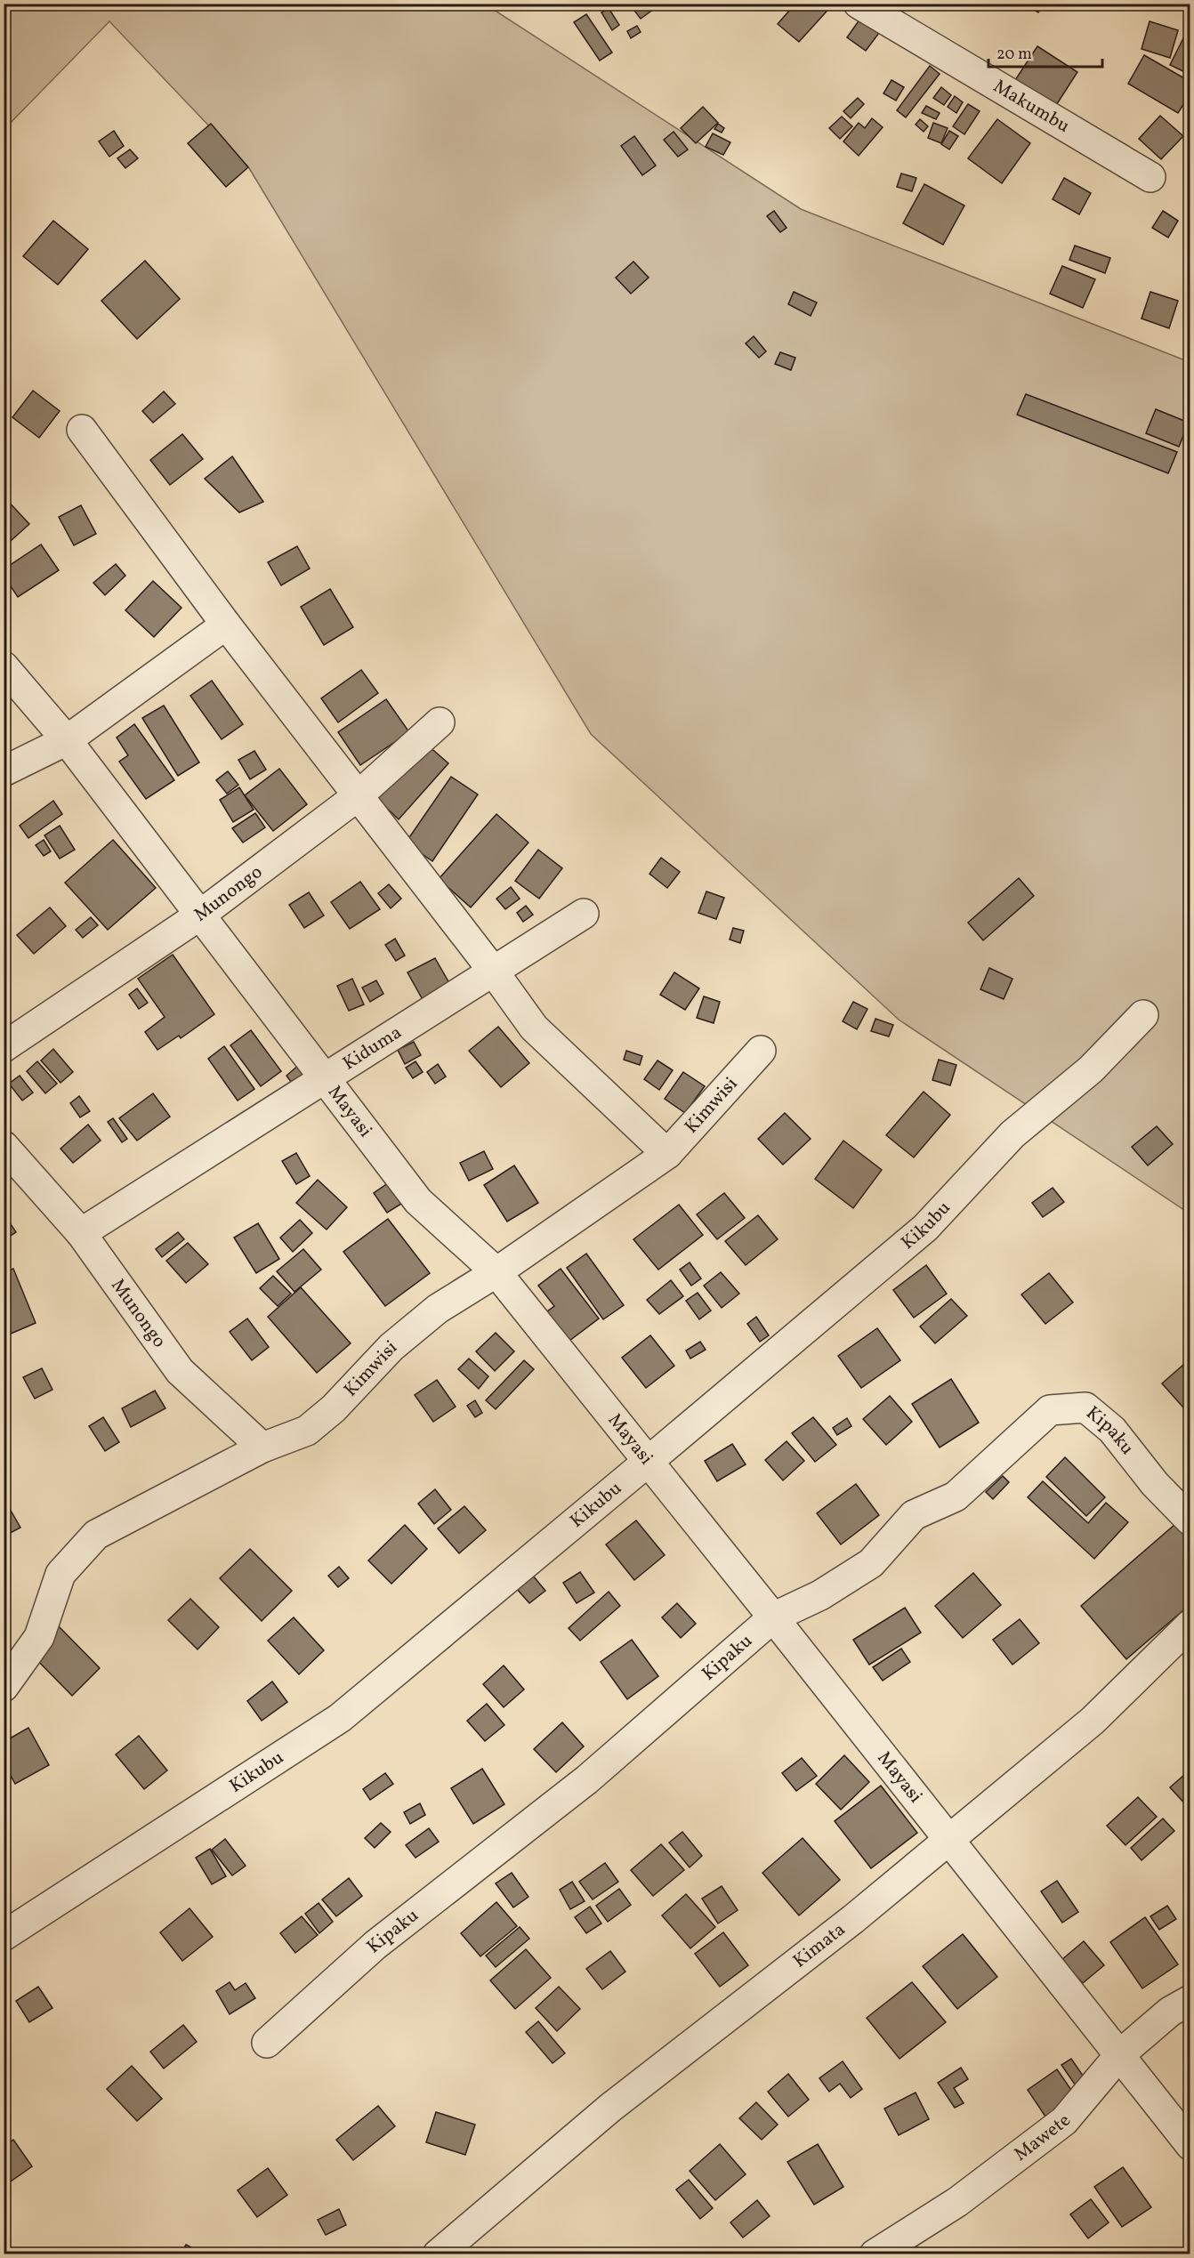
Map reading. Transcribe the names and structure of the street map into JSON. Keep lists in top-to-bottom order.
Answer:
{
  "streets": {
    "street": [
      "Makumbu",
      "Munongo",
      "Kiduma",
      "Kimwisi",
      "Mayasi",
      "Kikubu",
      "Kipaku",
      "Kimata",
      "Mawete"
    ]
  },
  "crossings": [
    ["Munongo", "Kiduma"],
    ["Munongo", "Kimwisi"],
    ["Munongo", "Mayasi"],
    ["Kiduma", "Mayasi"],
    ["Kimwisi", "Mayasi"],
    ["Mayasi", "Kikubu"],
    ["Mayasi", "Kipaku"],
    ["Mayasi", "Kimata"],
    ["Mayasi", "Mawete"]
  ],
  "scale_bar": "20 m"
}
